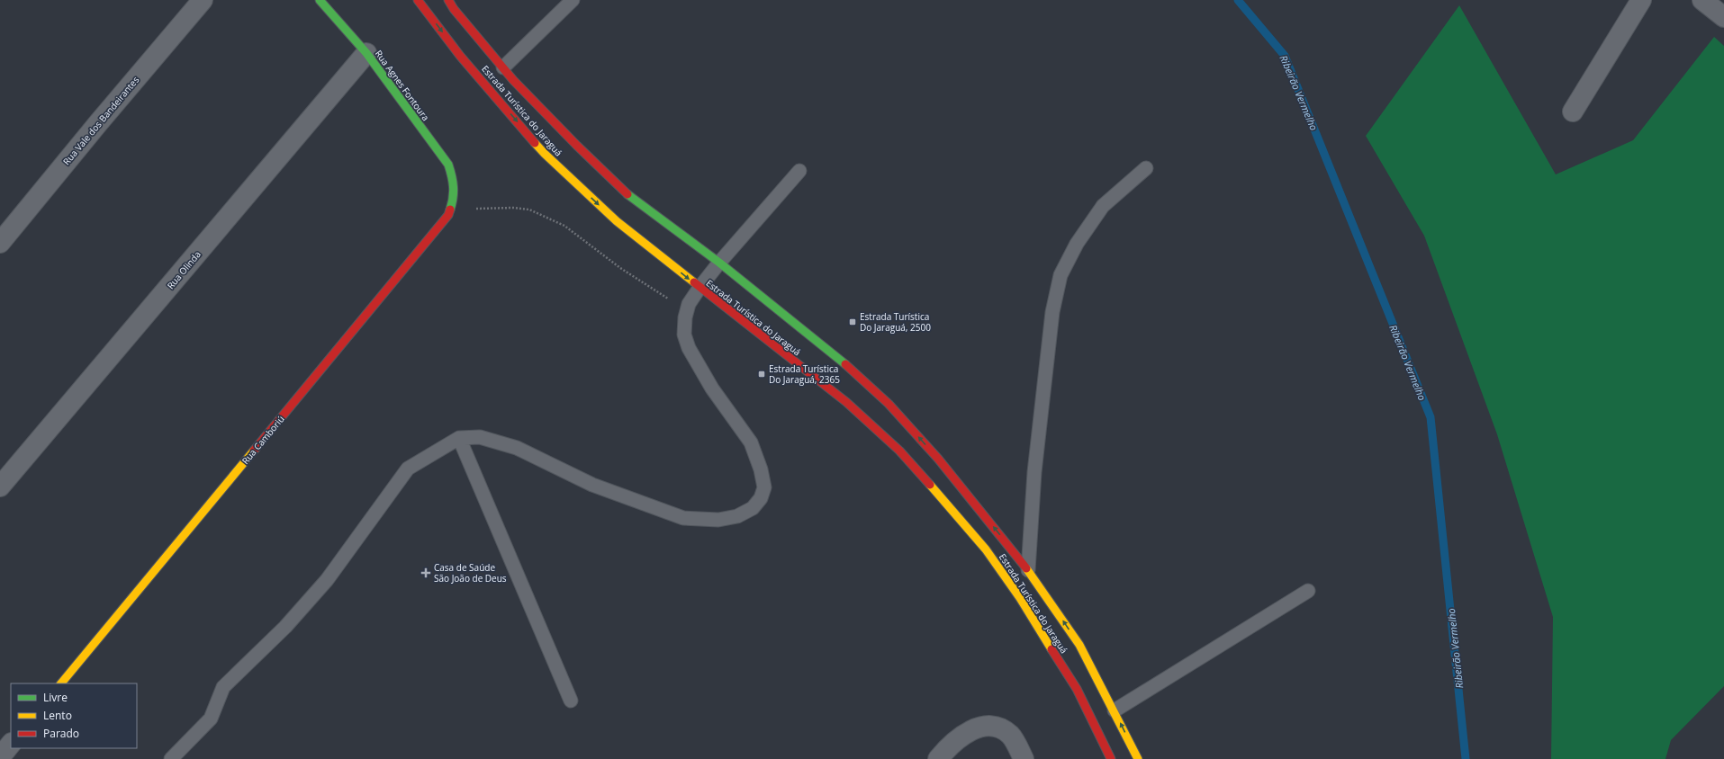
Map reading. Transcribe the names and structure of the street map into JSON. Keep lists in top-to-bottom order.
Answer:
{
  "streets": {
    "main road": ["Rua Agnes Fontoura", "Estrada Turística do Jaraguá", "Rua Camboriú"],
    "street": ["Rua Vale dos Bandeirantes", "Rua Olinda"]
  },
  "crossings": [
    ["Rua Agnes Fontoura", "Rua Olinda"],
    ["Rua Agnes Fontoura", "Rua Camboriú"]
  ],
  "water": ["Ribeirão Vermelho"],
  "places": {
    "transit": ["Estrada Turística Do Jaraguá, 2500", "Estrada Turística Do Jaraguá, 2365"],
    "health": ["Casa de Saúde São João de Deus"]
  },
  "legend": ["Livre", "Lento", "Parado"]
}
